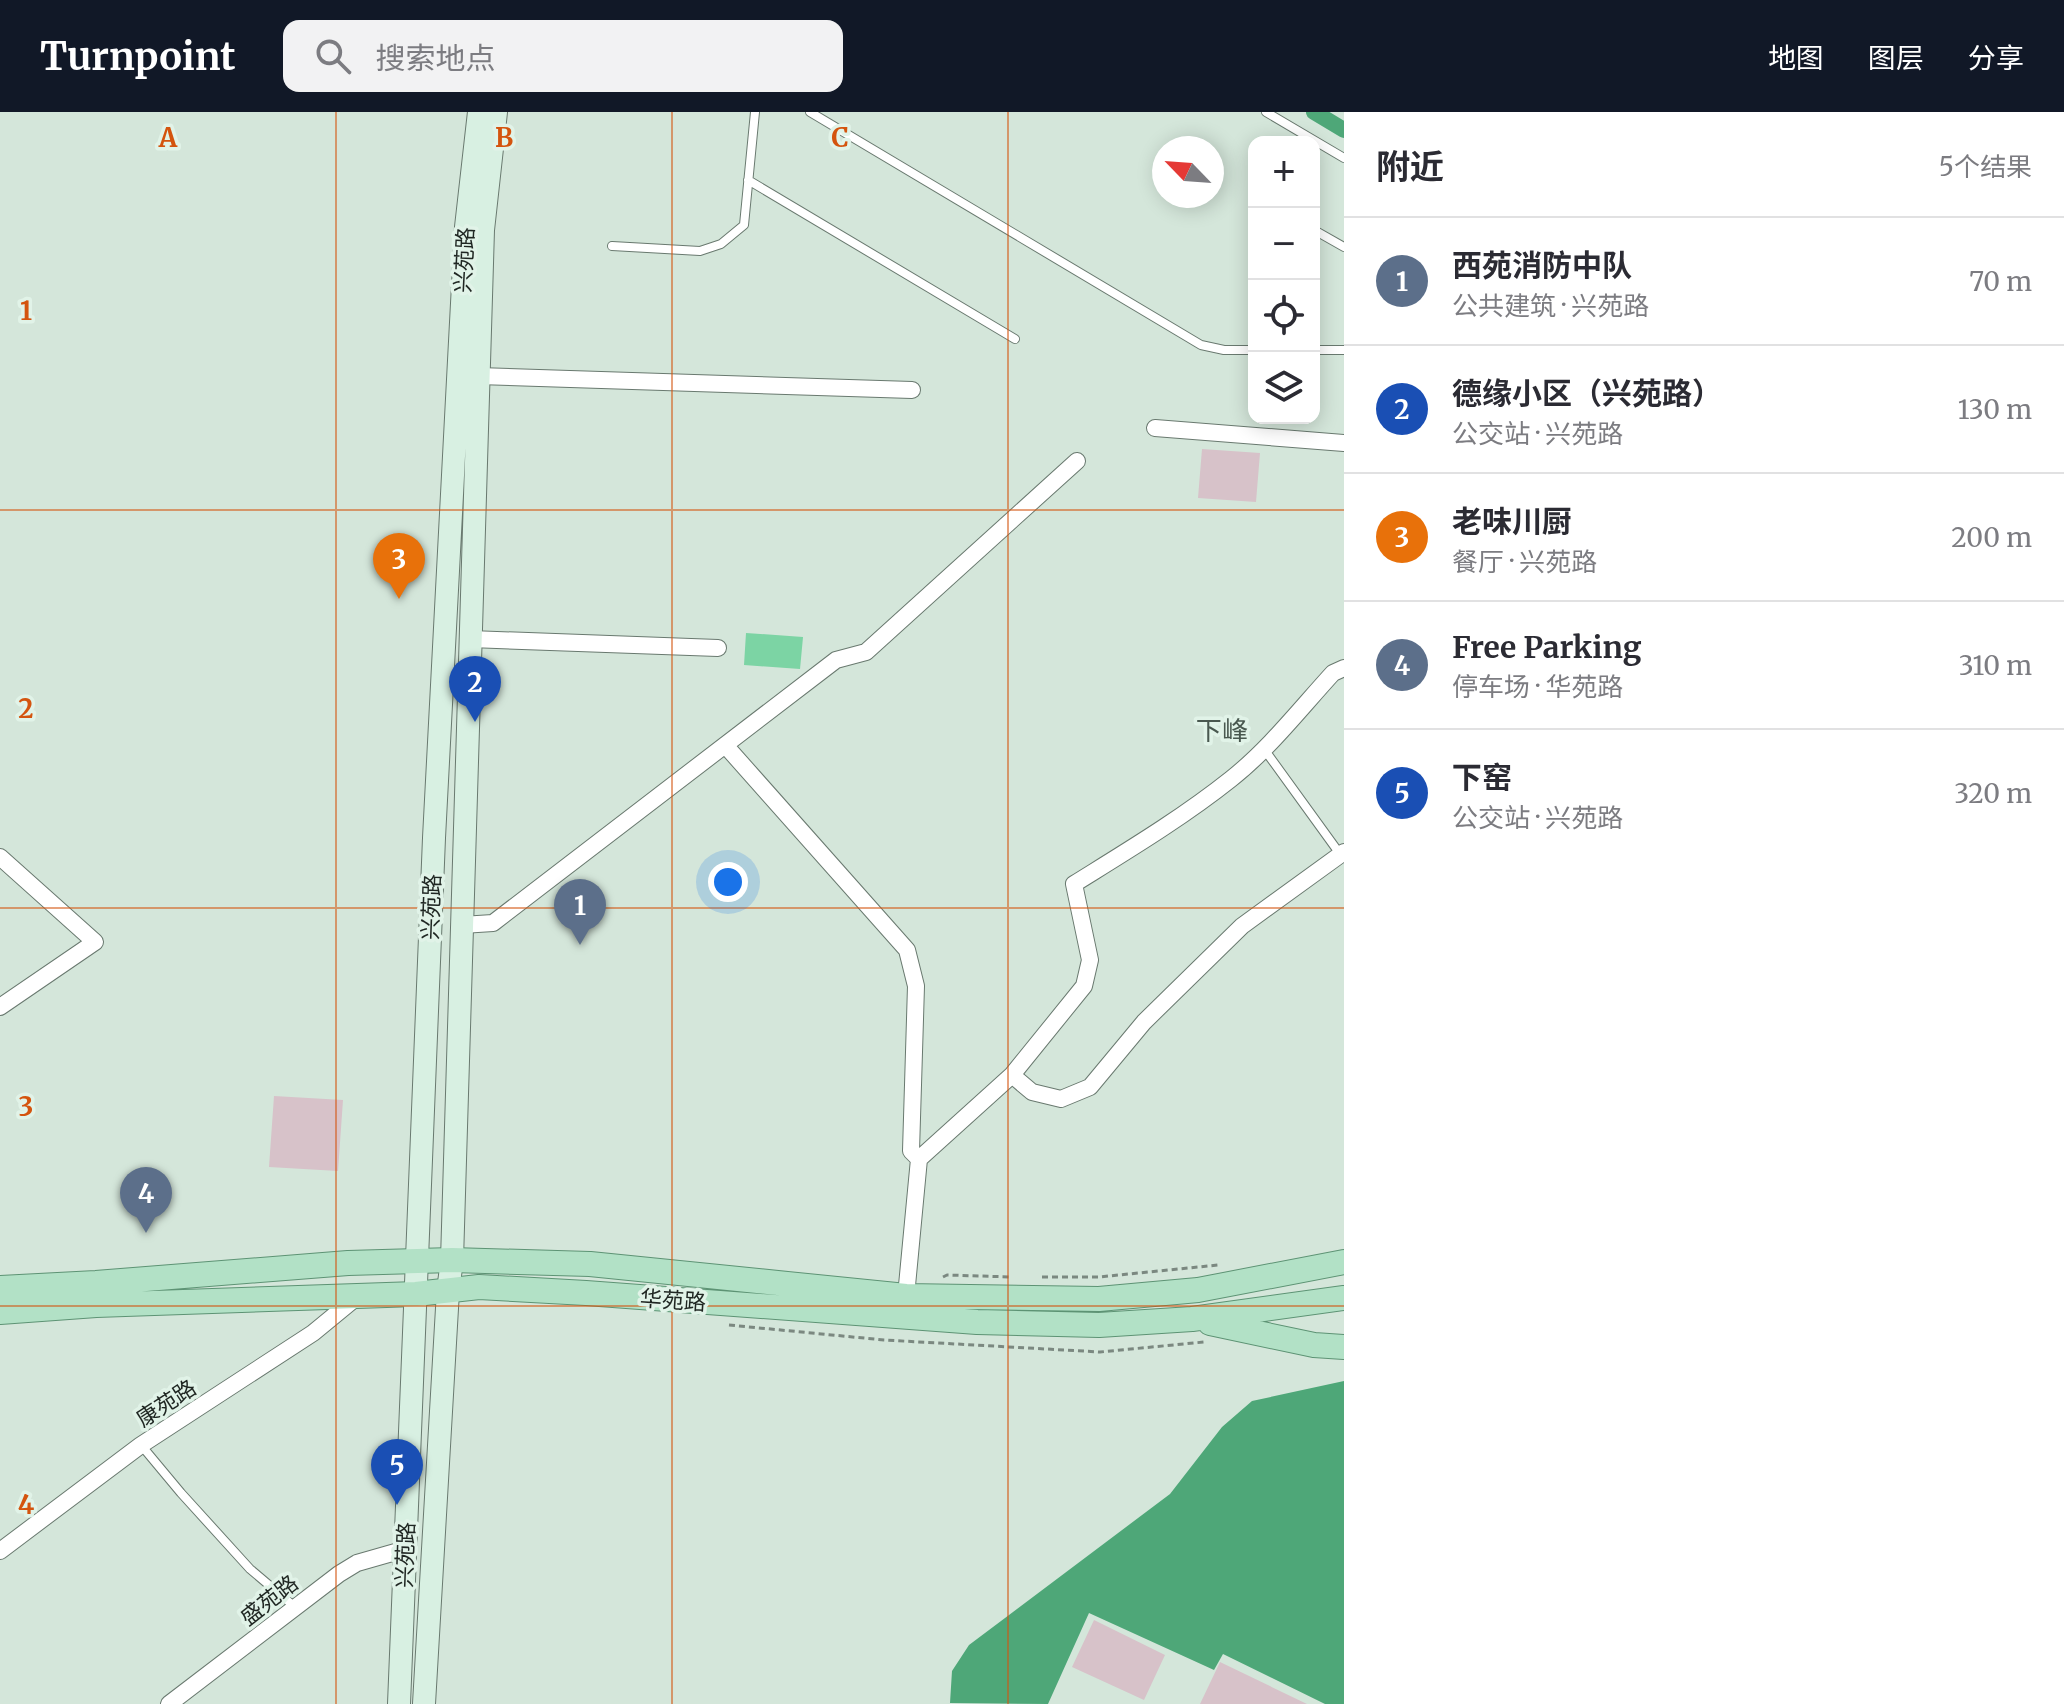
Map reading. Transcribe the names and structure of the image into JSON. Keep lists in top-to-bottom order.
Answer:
{
  "streets": {
    "main road": ["兴苑路", "华苑路"],
    "street": ["康苑路", "盛苑路"]
  },
  "crossings": [
    ["兴苑路", "华苑路"],
    ["兴苑路", "盛苑路"],
    ["华苑路", "康苑路"]
  ],
  "districts": ["下峰"],
  "north": "top left",
  "page": {
    "header": "Turnpoint",
    "search": "搜索地点",
    "nav": ["地图", "图层", "分享"],
    "heading": ["附近", "5个结果"],
    "map_buttons": ["+", "−"],
    "list": [
      {
        "mark": "1",
        "name": "西苑消防中队",
        "note": "公共建筑 · 兴苑路",
        "value": "70 m"
      },
      {
        "mark": "2",
        "name": "德缘小区（兴苑路）",
        "note": "公交站 · 兴苑路",
        "value": "130 m"
      },
      {
        "mark": "3",
        "name": "老味川厨",
        "note": "餐厅 · 兴苑路",
        "value": "200 m"
      },
      {
        "mark": "4",
        "name": "Free Parking",
        "note": "停车场 · 华苑路",
        "value": "310 m"
      },
      {
        "mark": "5",
        "name": "下窑",
        "note": "公交站 · 兴苑路",
        "value": "320 m"
      }
    ],
    "pins": [
      "3",
      "2",
      "1",
      "4",
      "5"
    ]
  },
  "grid": {
    "columns": ["A", "B", "C"],
    "rows": [
      "1",
      "2",
      "3",
      "4"
    ]
  }
}
